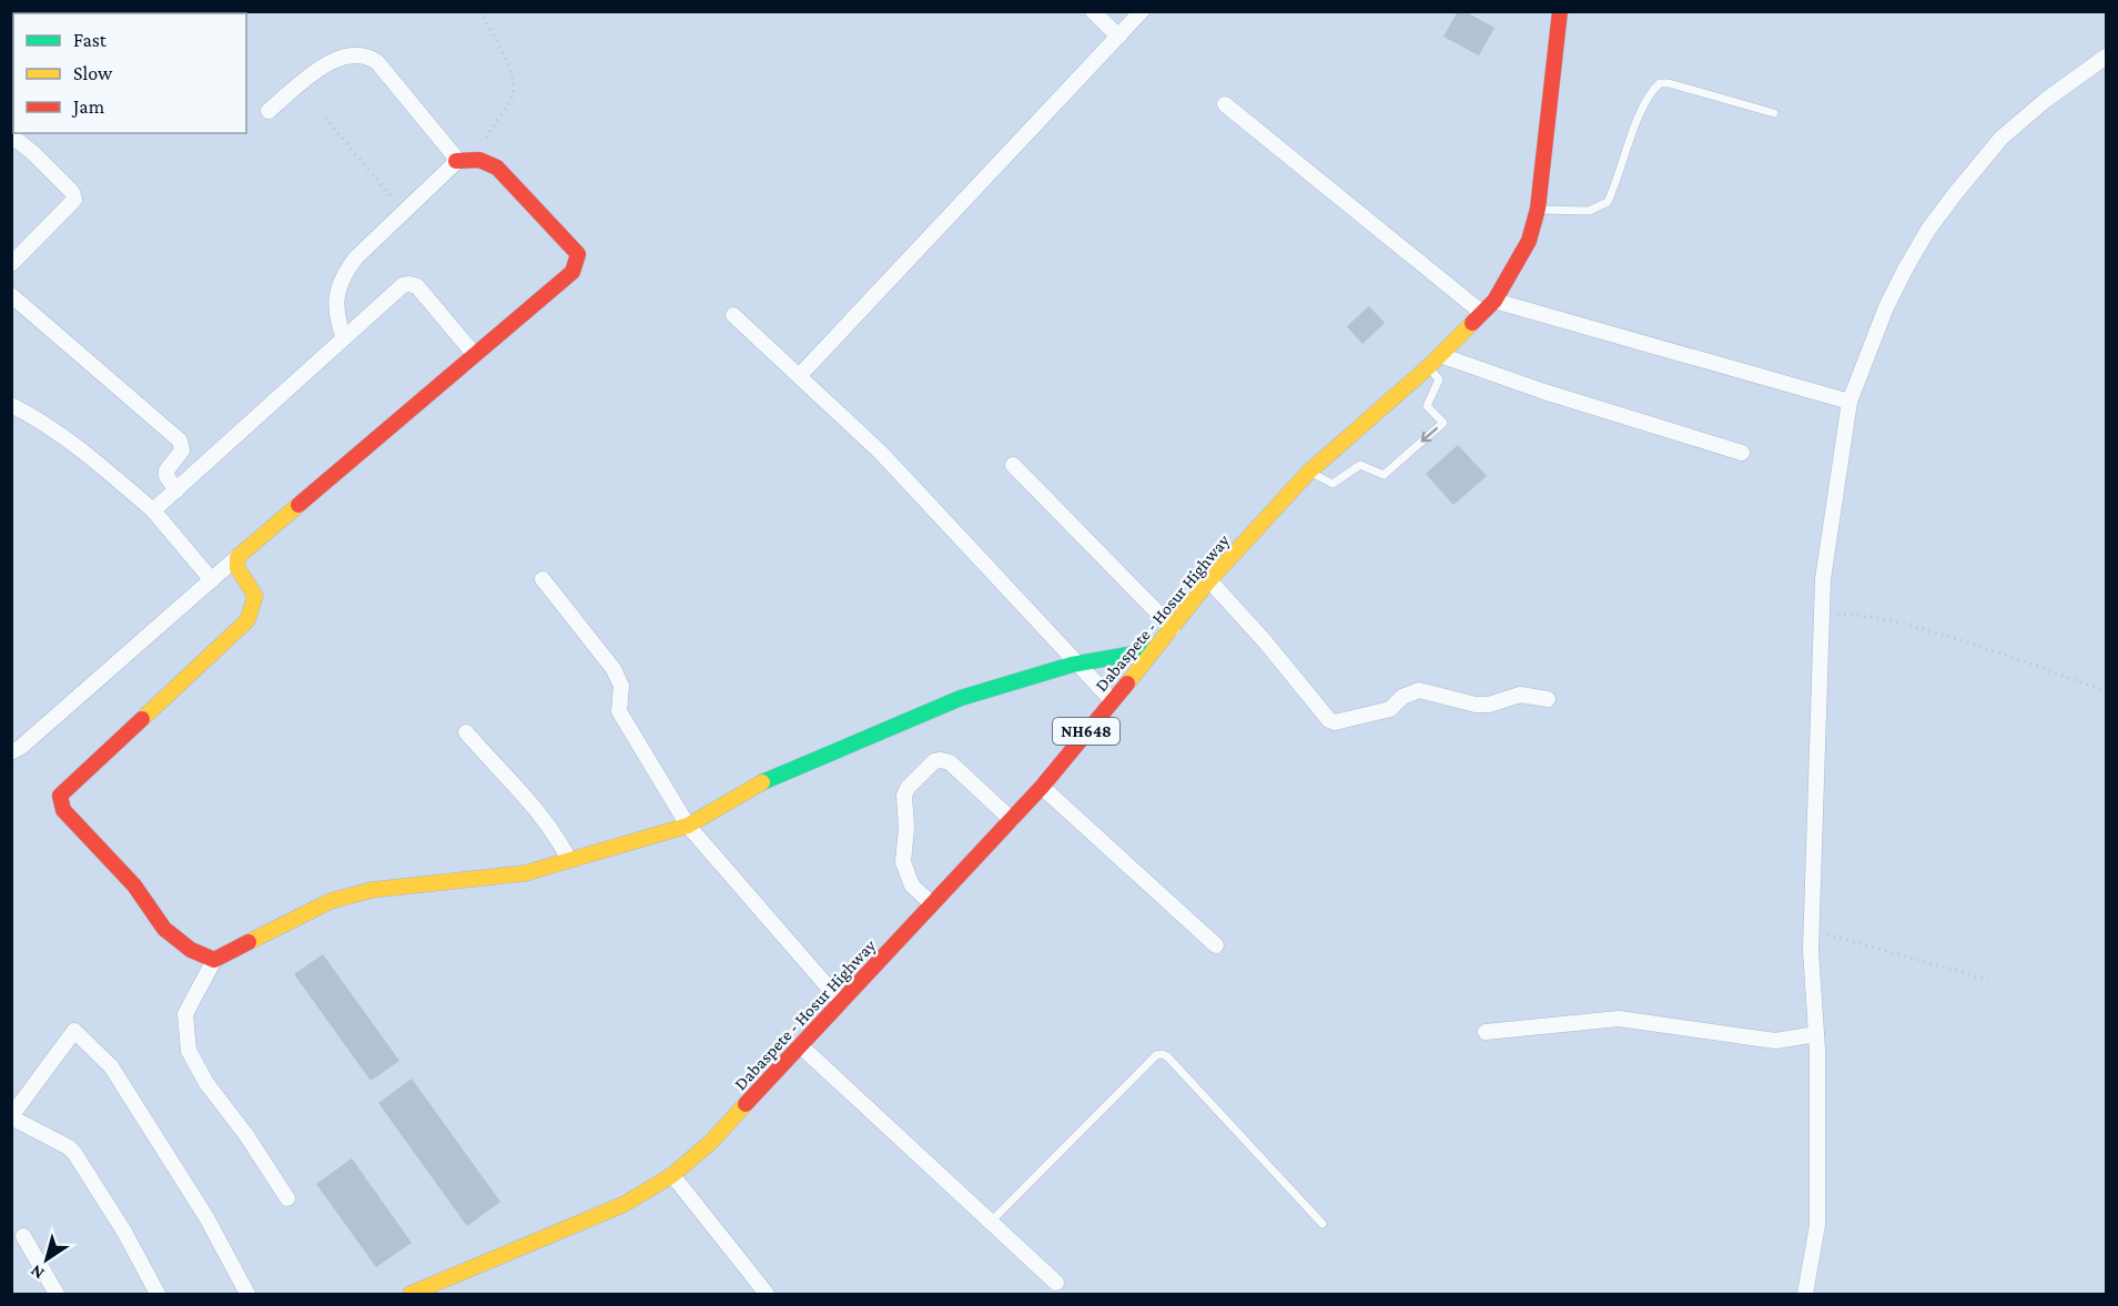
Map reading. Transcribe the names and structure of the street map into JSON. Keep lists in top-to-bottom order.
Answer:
{
  "streets": {
    "main road": ["Dabaspete - Hosur Highway", "NH648"]
  },
  "legend": ["Fast", "Slow", "Jam"],
  "north": "bottom left"
}
